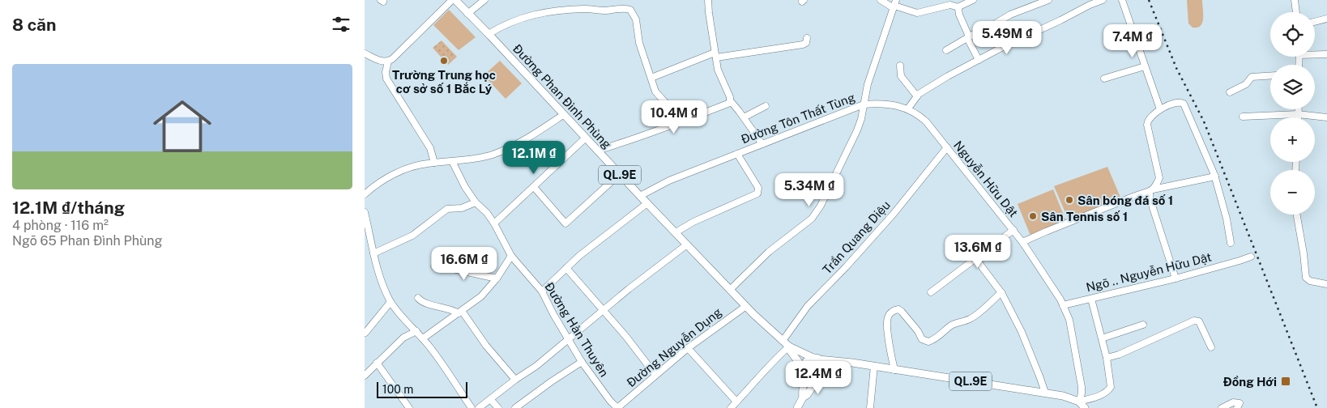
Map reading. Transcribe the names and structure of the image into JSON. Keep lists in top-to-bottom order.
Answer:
{
  "streets": {
    "main road": ["Đường Phan Đình Phùng", "QL.9E"],
    "street": [
      "Đường Tôn Thất Tùng",
      "Nguyễn Hữu Dật",
      "Trần Quang Diệu",
      "Ngõ .. Nguyễn Hữu Dật",
      "Đường Hàn Thuyên",
      "Đường Nguyễn Dụng"
    ]
  },
  "crossings": [
    ["Đường Phan Đình Phùng", "Đường Tôn Thất Tùng"],
    ["Đường Phan Đình Phùng", "QL.9E"],
    ["Đường Phan Đình Phùng", "Trần Quang Diệu"],
    ["Đường Phan Đình Phùng", "Đường Nguyễn Dụng"],
    ["Đường Tôn Thất Tùng", "Nguyễn Hữu Dật"],
    ["QL.9E", "Nguyễn Hữu Dật"],
    ["Nguyễn Hữu Dật", "Trần Quang Diệu"],
    ["Nguyễn Hữu Dật", "Ngõ .. Nguyễn Hữu Dật"],
    ["Đường Hàn Thuyên", "Đường Nguyễn Dụng"]
  ],
  "places": {
    "other": ["Trường Trung học cơ sở số 1 Bắc Lý", "Sân bóng đá số 1", "Sân Tennis số 1"],
    "transit": ["Đồng Hới"]
  },
  "scale_bar": "100 m",
  "page": {
    "heading": "8 căn",
    "map_buttons": ["+", "−"],
    "price": [
      "5.49M ₫",
      "7.4M ₫",
      "10.4M ₫",
      "12.1M ₫",
      "5.34M ₫",
      "13.6M ₫",
      "16.6M ₫",
      "12.4M ₫"
    ],
    "list": [
      {
        "name": "12.1M ₫/tháng",
        "note": "4 phòng · 116 m² · Ngõ 65 Phan Đình Phùng"
      }
    ],
    "scale": "100 m"
  }
}
